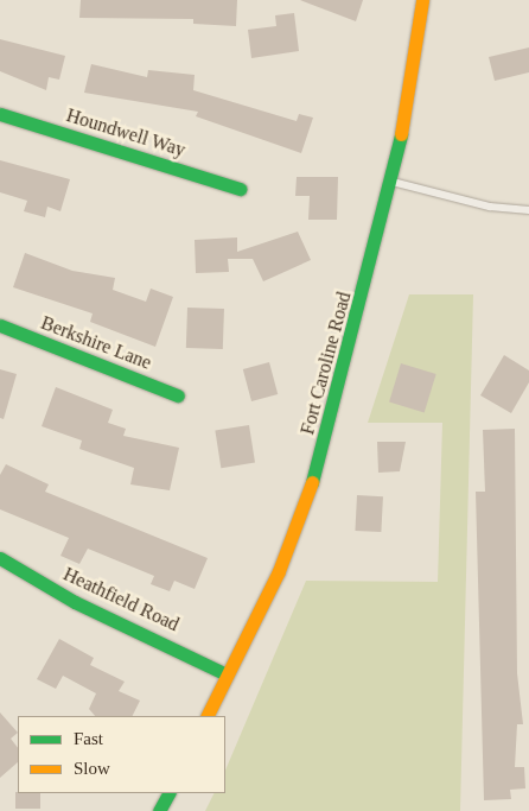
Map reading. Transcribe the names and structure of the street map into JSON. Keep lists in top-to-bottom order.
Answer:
{
  "streets": {
    "street": [
      "Houndwell Way",
      "Berkshire Lane",
      "Fort Caroline Road",
      "Heathfield Road"
    ]
  },
  "crossings": [
    ["Fort Caroline Road", "Heathfield Road"]
  ],
  "legend": ["Fast", "Slow"]
}
